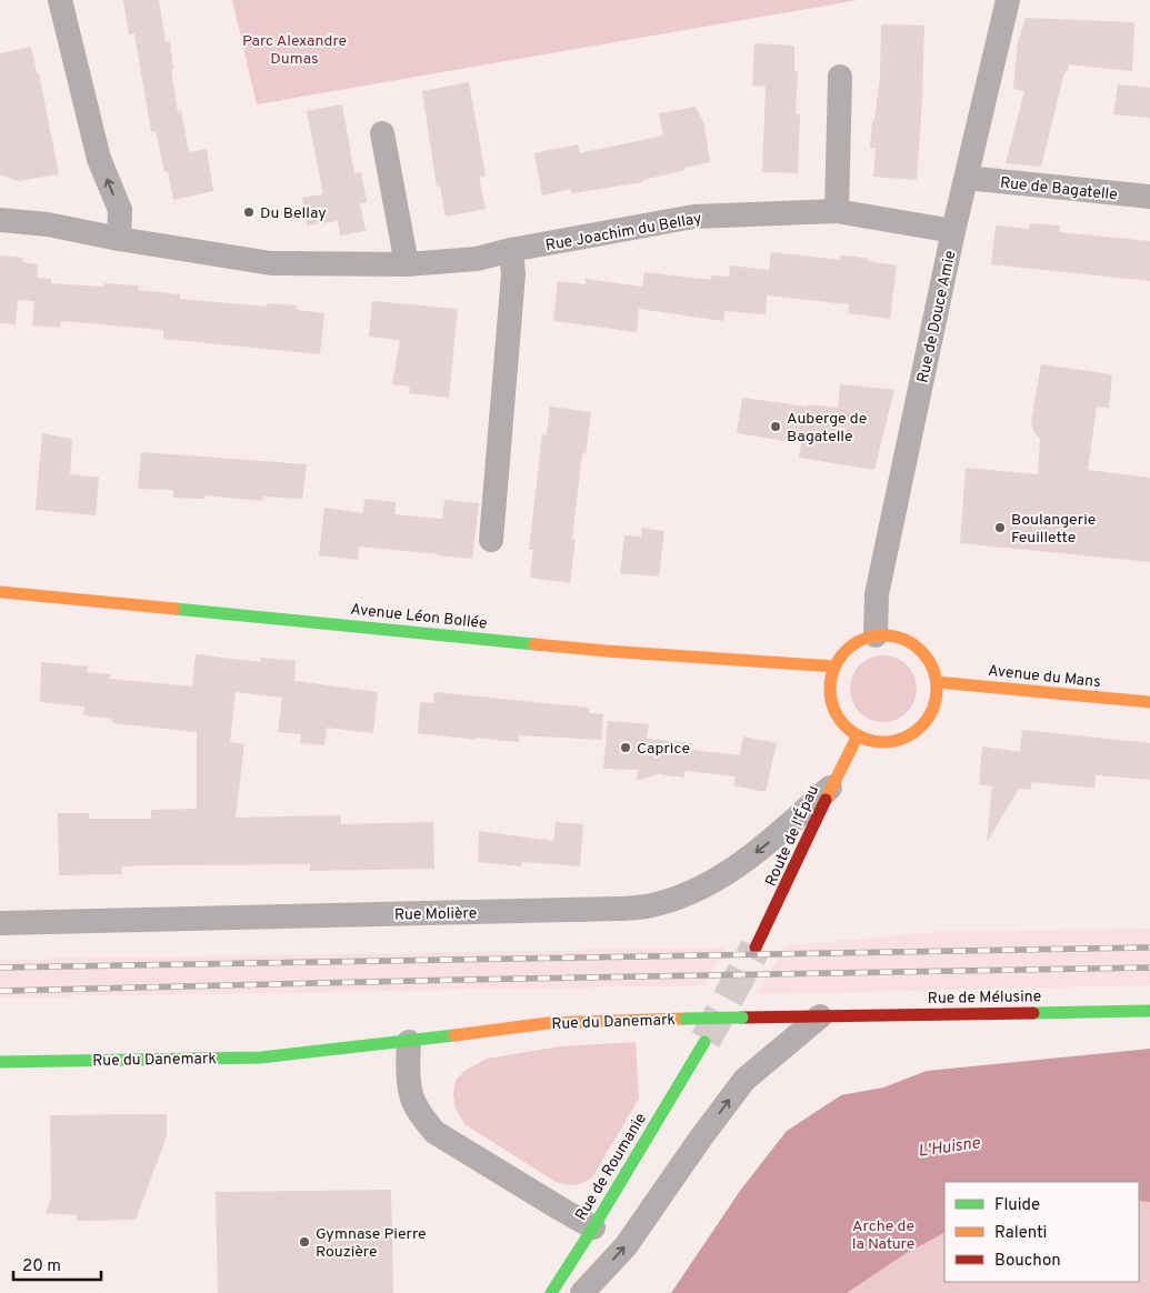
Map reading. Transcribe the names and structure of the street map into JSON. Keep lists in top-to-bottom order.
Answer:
{
  "streets": {
    "street": [
      "Rue de Bagatelle",
      "Rue Joachim du Bellay",
      "Rue de Douce Amie",
      "Avenue Léon Bollée",
      "Avenue du Mans",
      "Route de l'Épau",
      "Rue Molière",
      "Rue de Mélusine",
      "Rue du Danemark",
      "Rue de Roumanie"
    ]
  },
  "crossings": [
    ["Rue de Bagatelle", "Rue de Douce Amie"],
    ["Rue Joachim du Bellay", "Rue de Douce Amie"],
    ["Rue de Douce Amie", "Avenue Léon Bollée"],
    ["Rue de Douce Amie", "Avenue du Mans"],
    ["Rue de Douce Amie", "Route de l'Épau"],
    ["Avenue Léon Bollée", "Avenue du Mans"],
    ["Avenue Léon Bollée", "Route de l'Épau"],
    ["Avenue du Mans", "Route de l'Épau"],
    ["Route de l'Épau", "Rue Molière"],
    ["Rue de Mélusine", "Rue du Danemark"]
  ],
  "one_way": ["Rue Molière"],
  "water": ["L'Huisne"],
  "parks": ["Parc Alexandre Dumas", "Arche de la Nature"],
  "places": [
    "Du Bellay",
    "Auberge de Bagatelle",
    "Boulangerie Feuillette",
    "Caprice",
    "Gymnase Pierre Rouzière"
  ],
  "legend": ["Fluide", "Ralenti", "Bouchon"],
  "scale_bar": "20 m"
}
